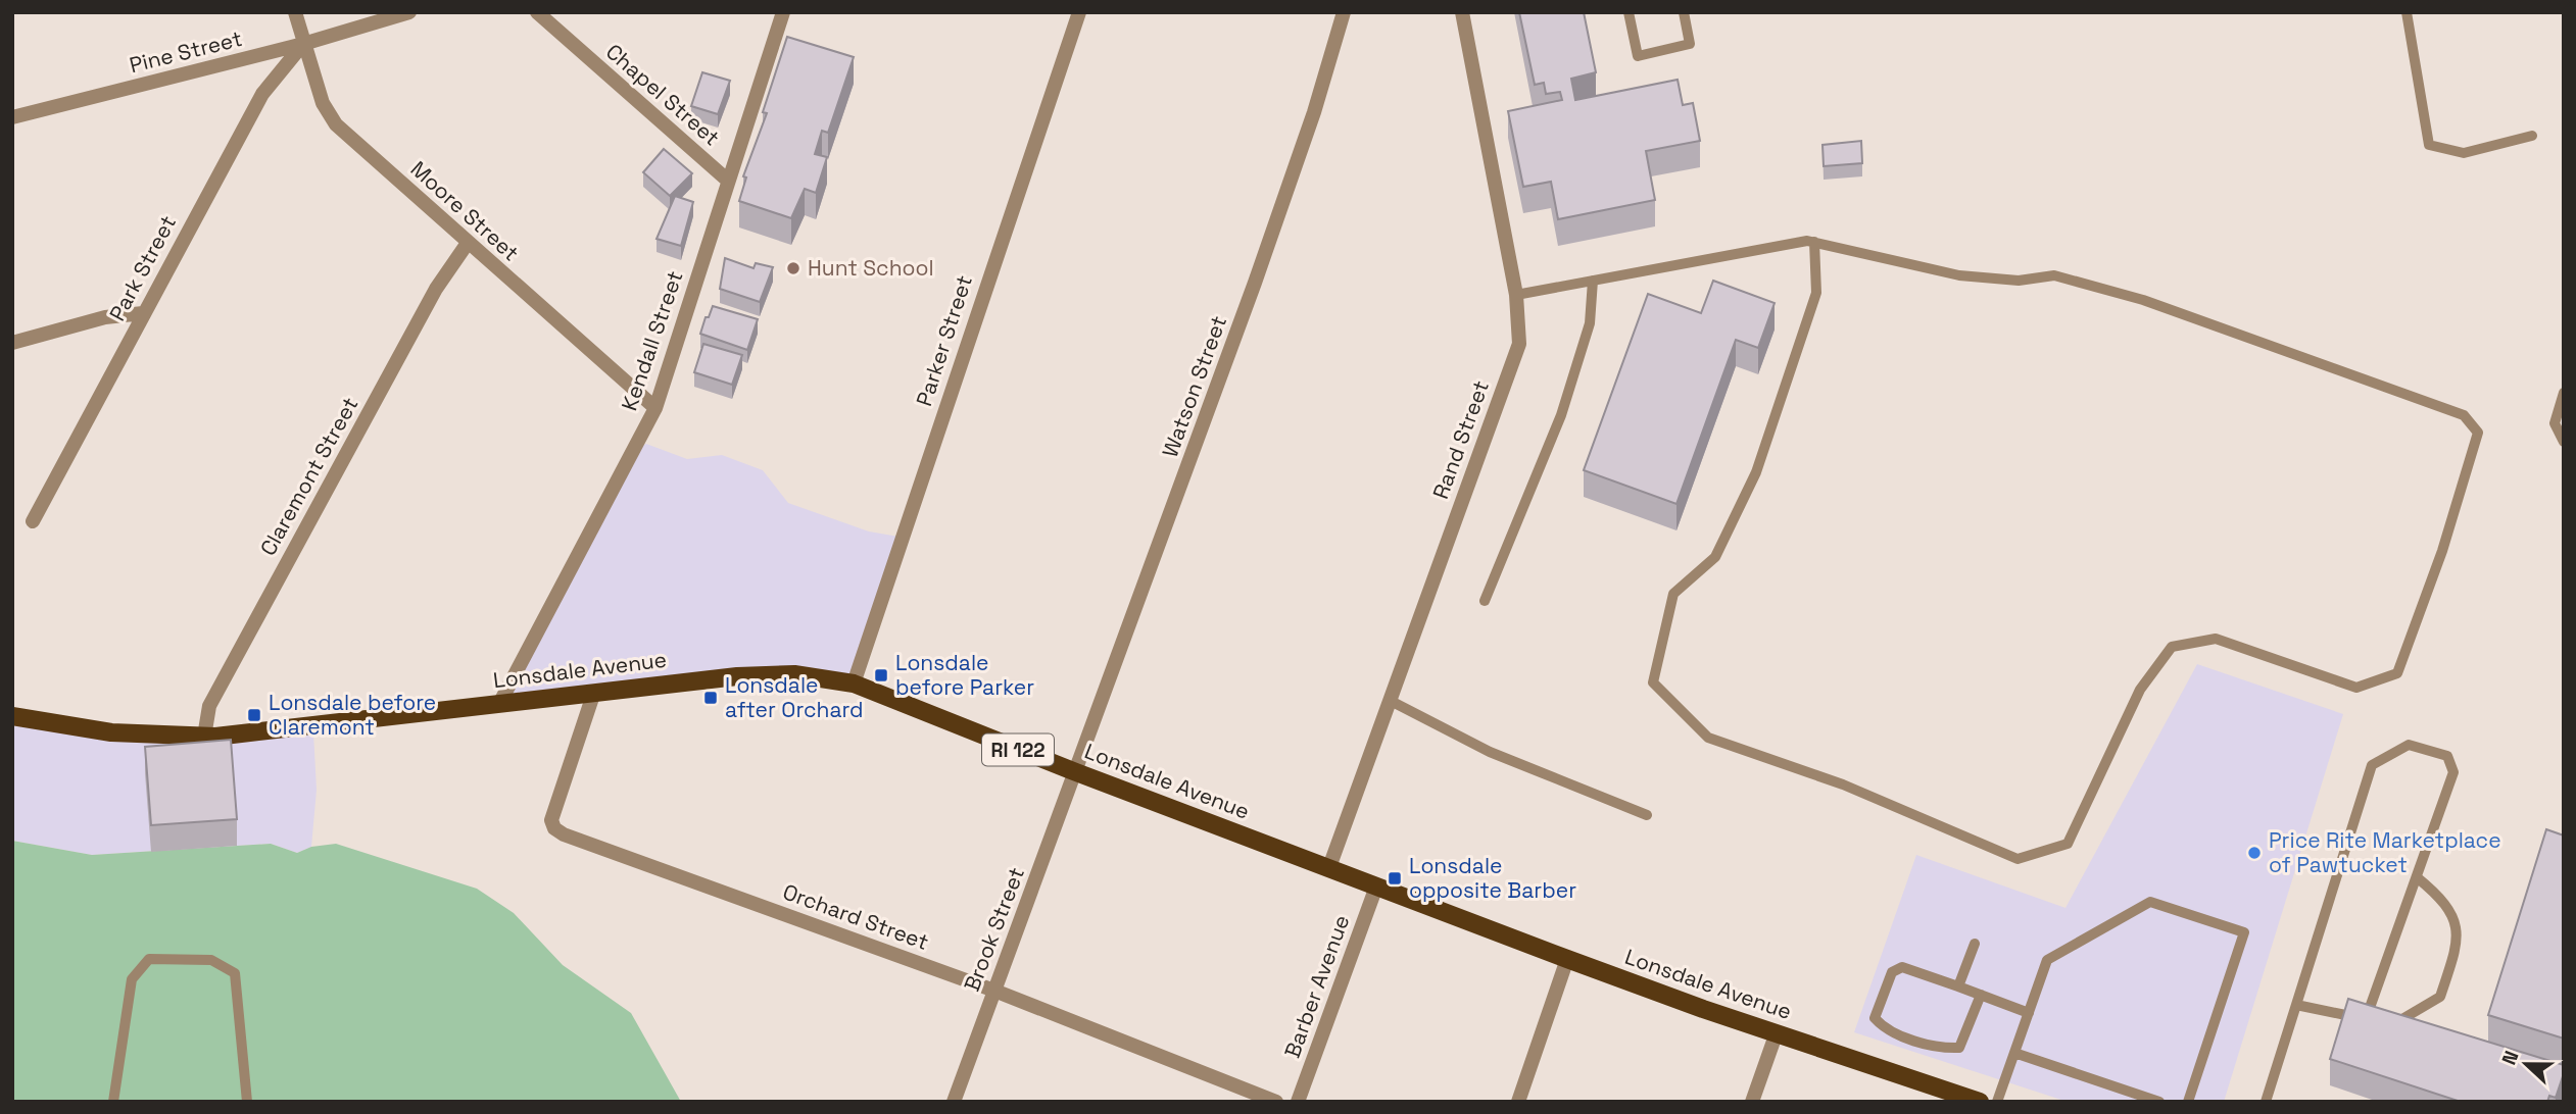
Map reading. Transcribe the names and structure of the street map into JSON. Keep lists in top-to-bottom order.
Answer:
{
  "streets": {
    "main road": ["Lonsdale Avenue", "RI 122"],
    "street": [
      "Pine Street",
      "Chapel Street",
      "Moore Street",
      "Park Street",
      "Kendall Street",
      "Parker Street",
      "Watson Street",
      "Rand Street",
      "Claremont Street",
      "Orchard Street",
      "Brook Street",
      "Barber Avenue"
    ]
  },
  "crossings": [
    ["Pine Street", "Moore Street"],
    ["Pine Street", "Park Street"],
    ["Chapel Street", "Kendall Street"],
    ["Moore Street", "Park Street"],
    ["Moore Street", "Kendall Street"],
    ["Moore Street", "Claremont Street"],
    ["Kendall Street", "Lonsdale Avenue"],
    ["Parker Street", "Lonsdale Avenue"],
    ["Watson Street", "Lonsdale Avenue"],
    ["Watson Street", "Brook Street"],
    ["Rand Street", "Lonsdale Avenue"],
    ["Claremont Street", "Lonsdale Avenue"],
    ["Lonsdale Avenue", "Orchard Street"],
    ["Lonsdale Avenue", "Brook Street"],
    ["Lonsdale Avenue", "Barber Avenue"],
    ["Orchard Street", "Brook Street"]
  ],
  "places": {
    "other": ["Hunt School", "Price Rite Marketplace of Pawtucket"],
    "transit": [
      "Lonsdale before Parker",
      "Lonsdale after Orchard",
      "Lonsdale before Claremont",
      "Lonsdale opposite Barber"
    ]
  },
  "north": "left"
}
